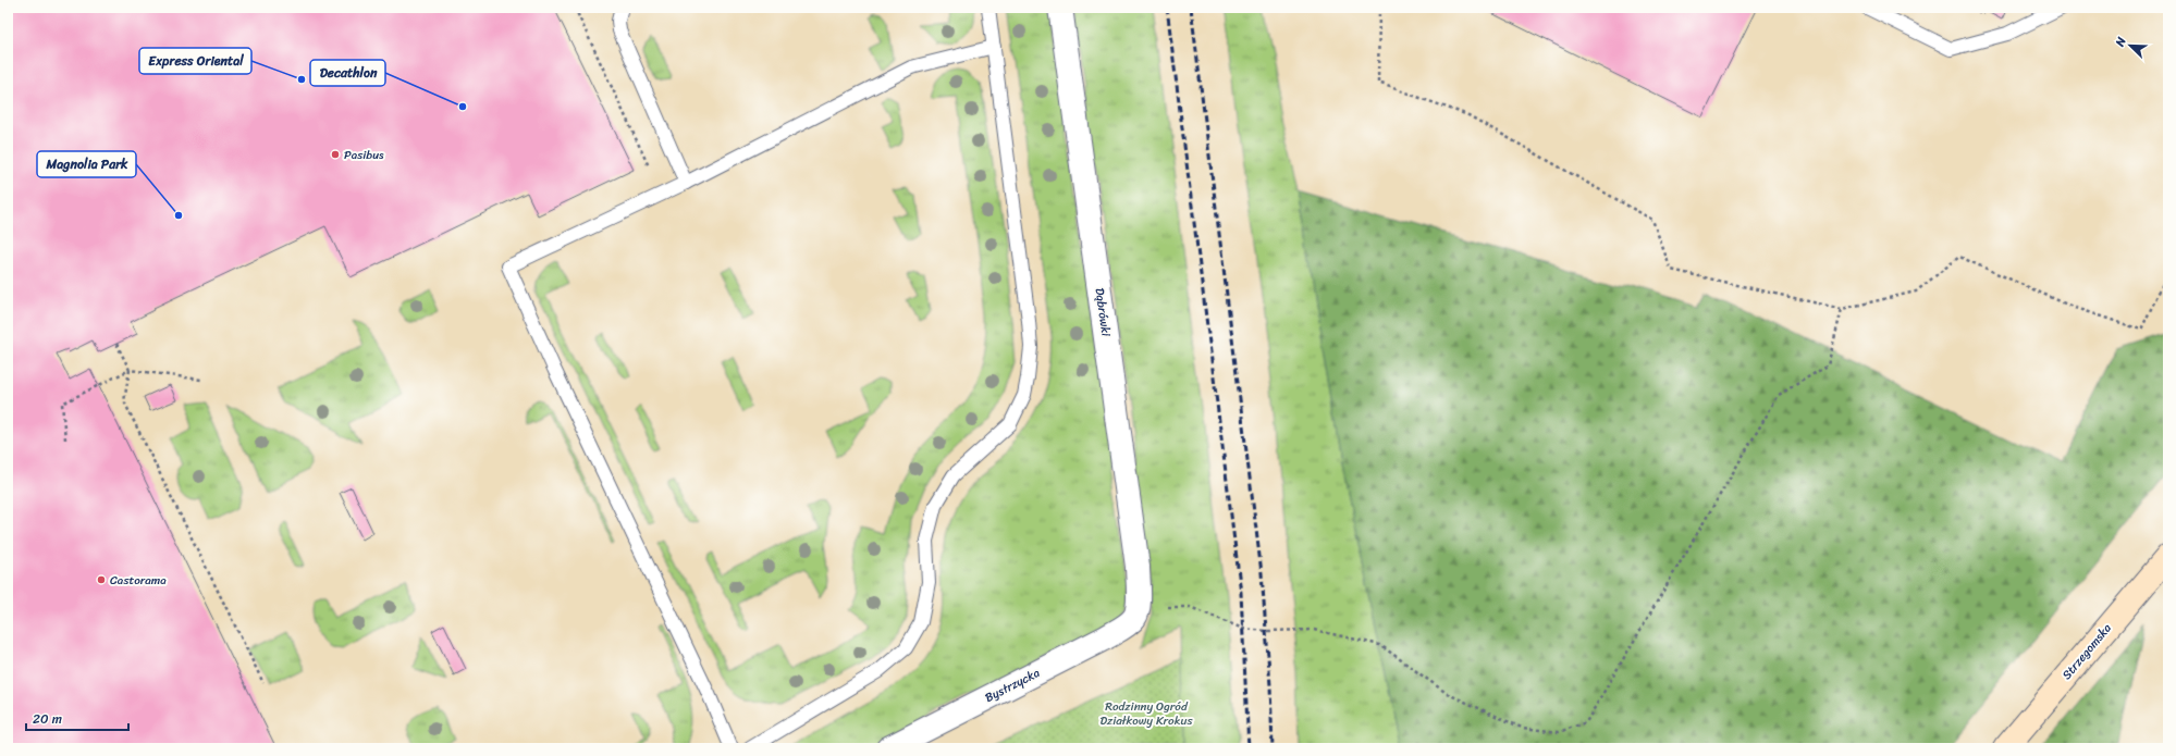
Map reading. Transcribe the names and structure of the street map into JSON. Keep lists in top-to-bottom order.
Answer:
{
  "streets": {
    "main road": ["Strzegomska"],
    "street": ["Dąbrówki", "Bystrzycka"]
  },
  "crossings": [
    ["Dąbrówki", "Bystrzycka"]
  ],
  "parks": ["Rodzinny Ogród Działkowy Krokus"],
  "places": [
    "Express Oriental",
    "Decathlon",
    "Pasibus",
    "Magnolia Park",
    "Castorama"
  ],
  "scale_bar": "20 m",
  "north": "top left"
}
